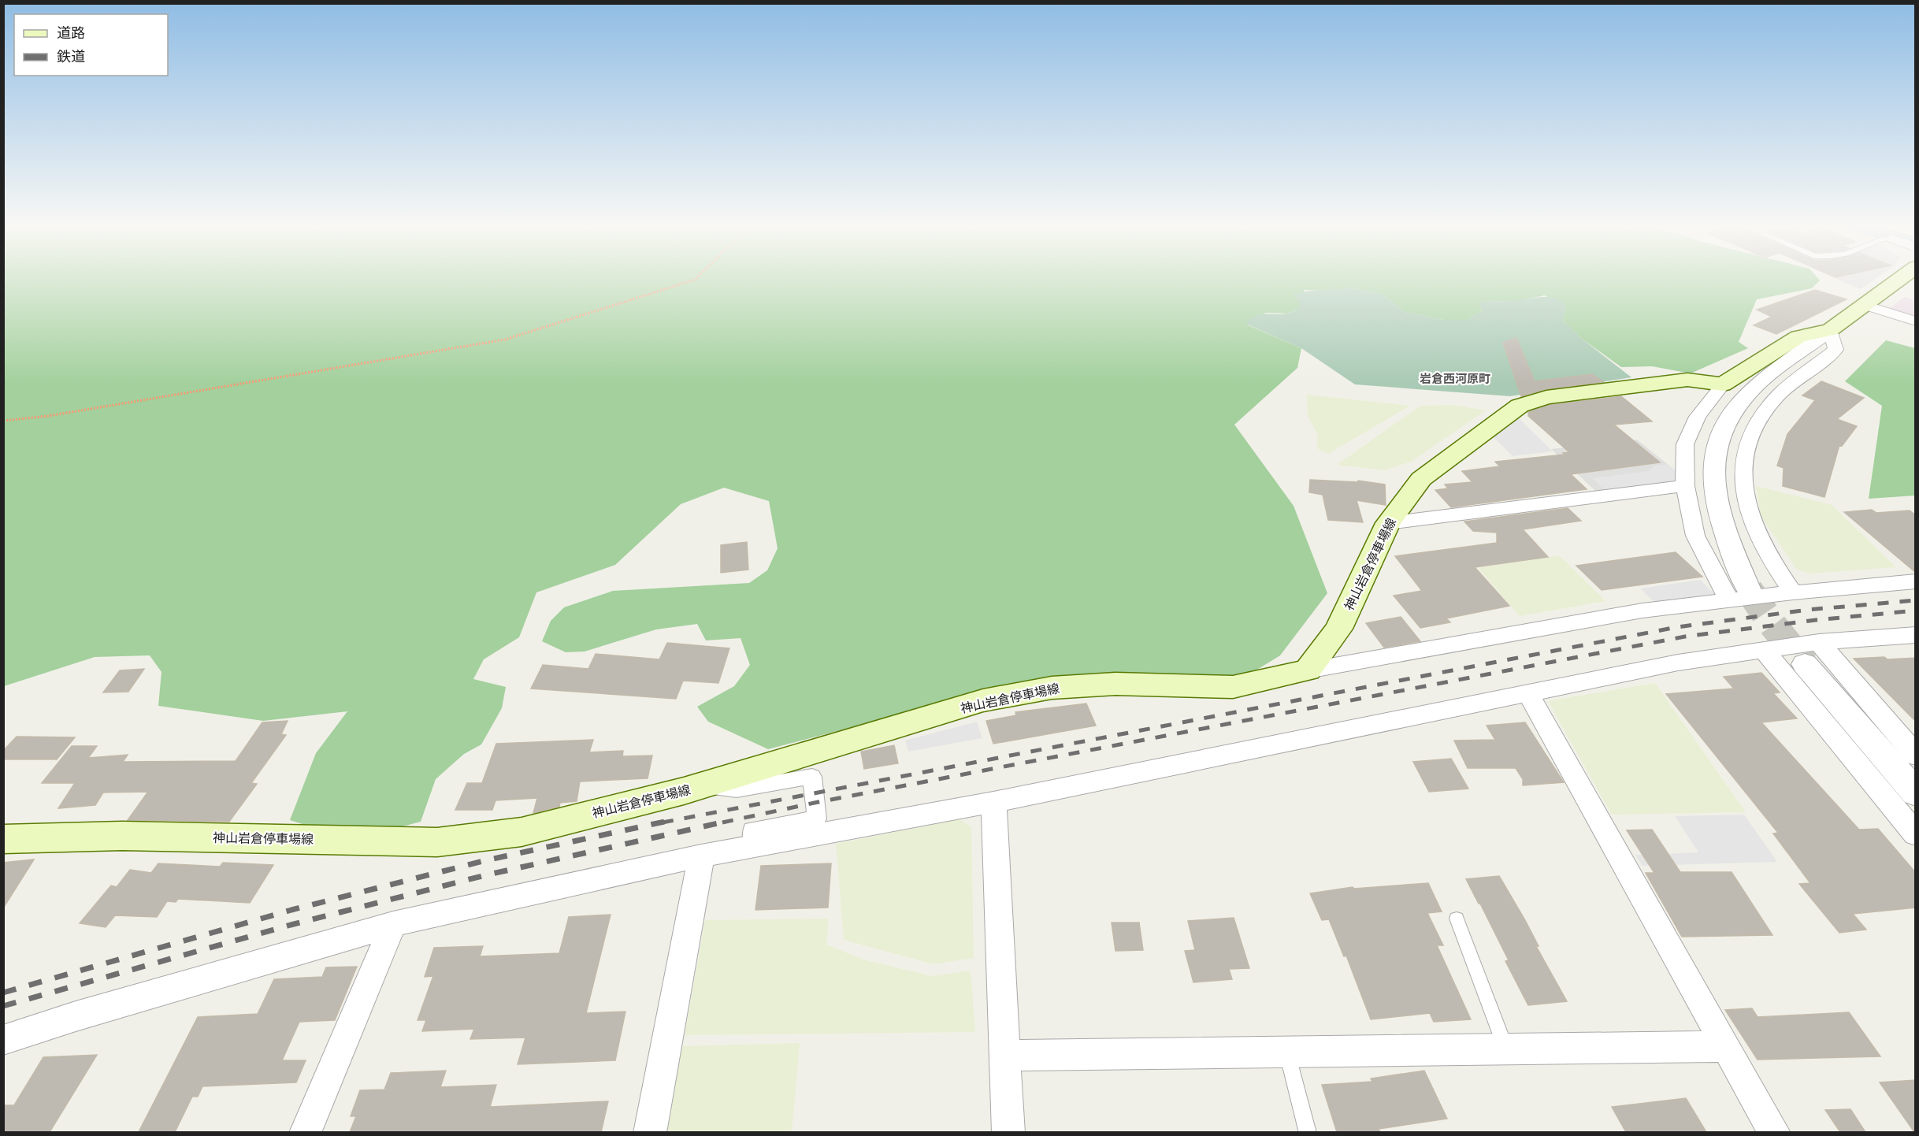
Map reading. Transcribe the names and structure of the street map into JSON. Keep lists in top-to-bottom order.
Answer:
{
  "streets": {
    "main road": ["神山岩倉停車場線"]
  },
  "districts": ["岩倉西河原町"],
  "legend": ["道路", "鉄道"]
}
